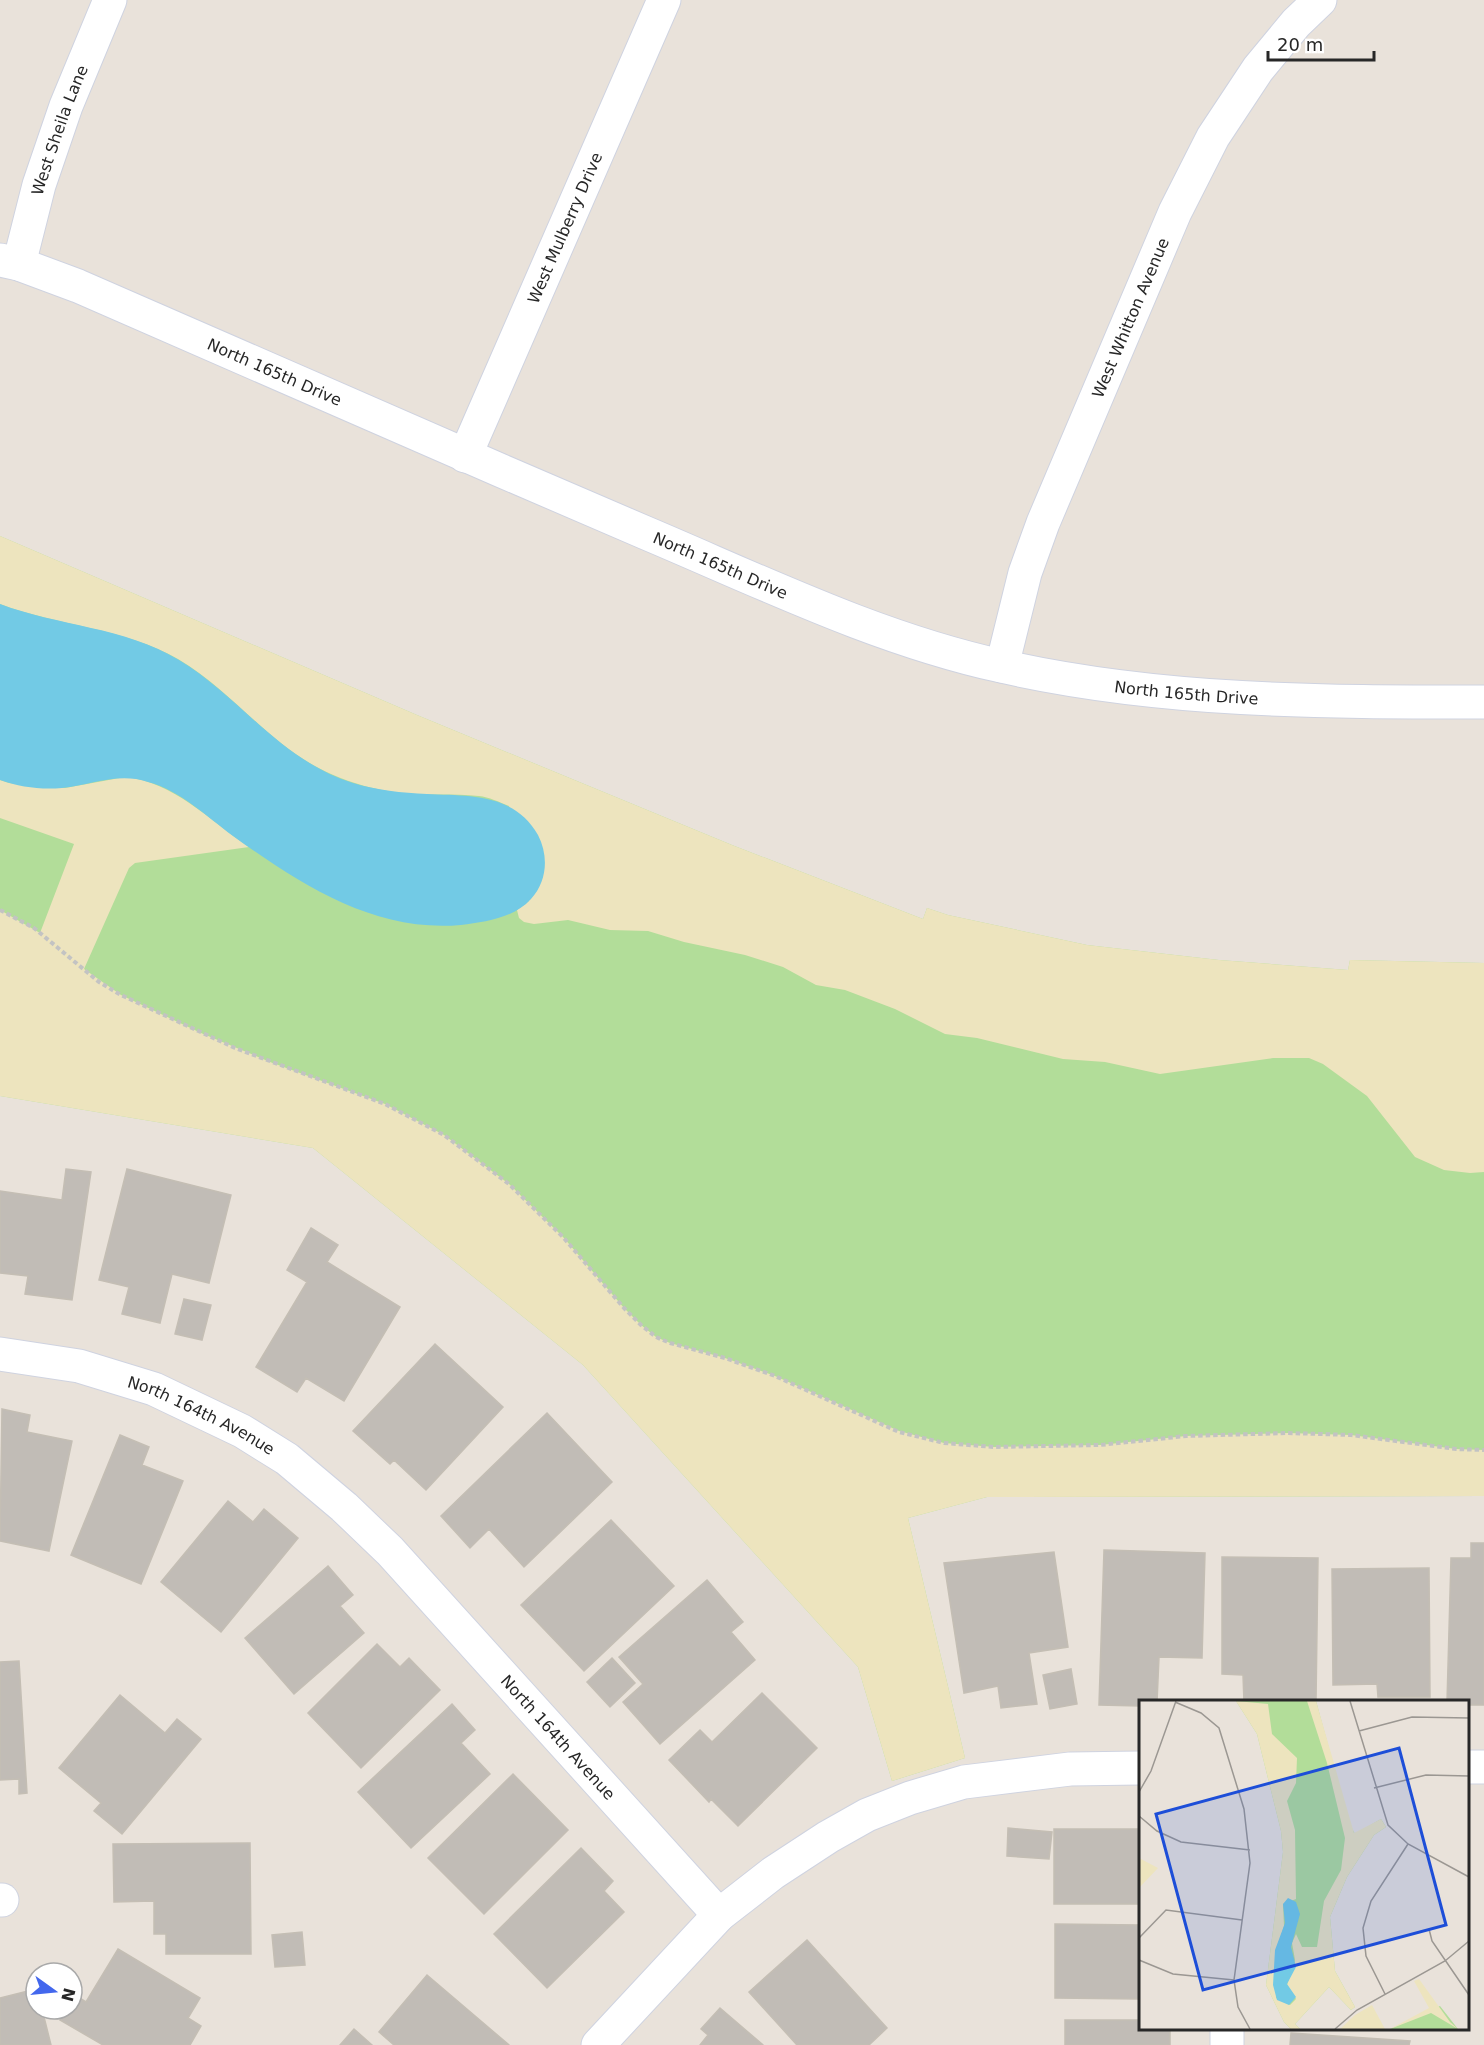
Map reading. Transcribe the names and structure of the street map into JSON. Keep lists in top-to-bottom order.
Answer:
{
  "streets": {
    "street": [
      "West Sheila Lane",
      "West Mulberry Drive",
      "West Whitton Avenue",
      "North 165th Drive",
      "North 164th Avenue"
    ]
  },
  "crossings": [
    ["West Sheila Lane", "North 165th Drive"],
    ["West Mulberry Drive", "North 165th Drive"],
    ["West Whitton Avenue", "North 165th Drive"]
  ],
  "scale_bar": "20 m",
  "north": "right"
}
